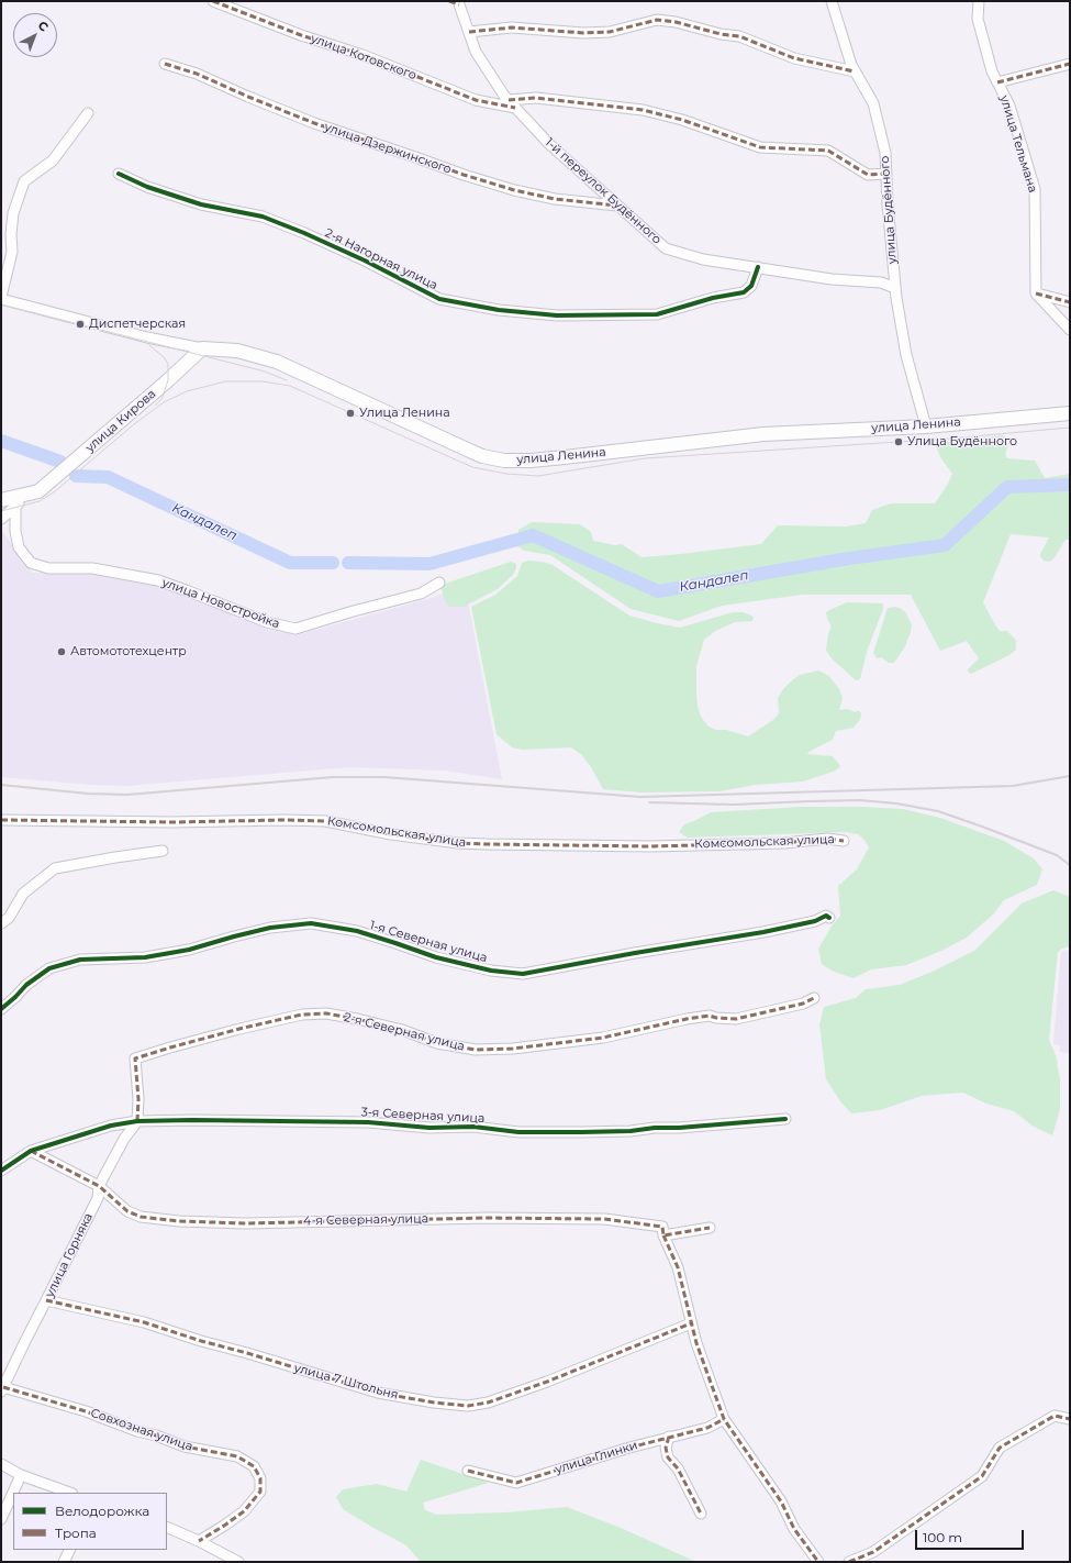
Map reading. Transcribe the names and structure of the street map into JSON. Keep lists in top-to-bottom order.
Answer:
{
  "streets": {
    "main road": ["улица Кирова", "улица Ленина"],
    "street": [
      "улица Котовского",
      "улица Тельмана",
      "улица Дзержинского",
      "1-й переулок Будённого",
      "улица Будённого",
      "2-я Нагорная улица",
      "улица Новостройка",
      "Комсомольская улица",
      "1-я Северная улица",
      "2-я Северная улица",
      "3-я Северная улица",
      "4-я Северная улица",
      "улица Горняка",
      "улица 7 Штольня",
      "Совхозная улица",
      "улица Глинки"
    ]
  },
  "crossings": [
    ["улица Котовского", "1-й переулок Будённого"],
    ["улица Дзержинского", "1-й переулок Будённого"],
    ["1-й переулок Будённого", "улица Будённого"],
    ["1-й переулок Будённого", "2-я Нагорная улица"],
    ["улица Будённого", "улица Ленина"],
    ["улица Кирова", "улица Ленина"],
    ["улица Кирова", "улица Новостройка"],
    ["2-я Северная улица", "3-я Северная улица"],
    ["2-я Северная улица", "улица Горняка"],
    ["3-я Северная улица", "4-я Северная улица"],
    ["3-я Северная улица", "улица Горняка"],
    ["4-я Северная улица", "улица Горняка"],
    ["улица Горняка", "улица 7 Штольня"],
    ["улица Горняка", "Совхозная улица"]
  ],
  "water": ["Кандалеп"],
  "places": [
    "Диспетчерская",
    "Улица Ленина",
    "Улица Будённого",
    "Автомототехцентр"
  ],
  "legend": ["Велодорожка", "Тропа"],
  "scale_bar": "100 m",
  "north": "top right"
}
